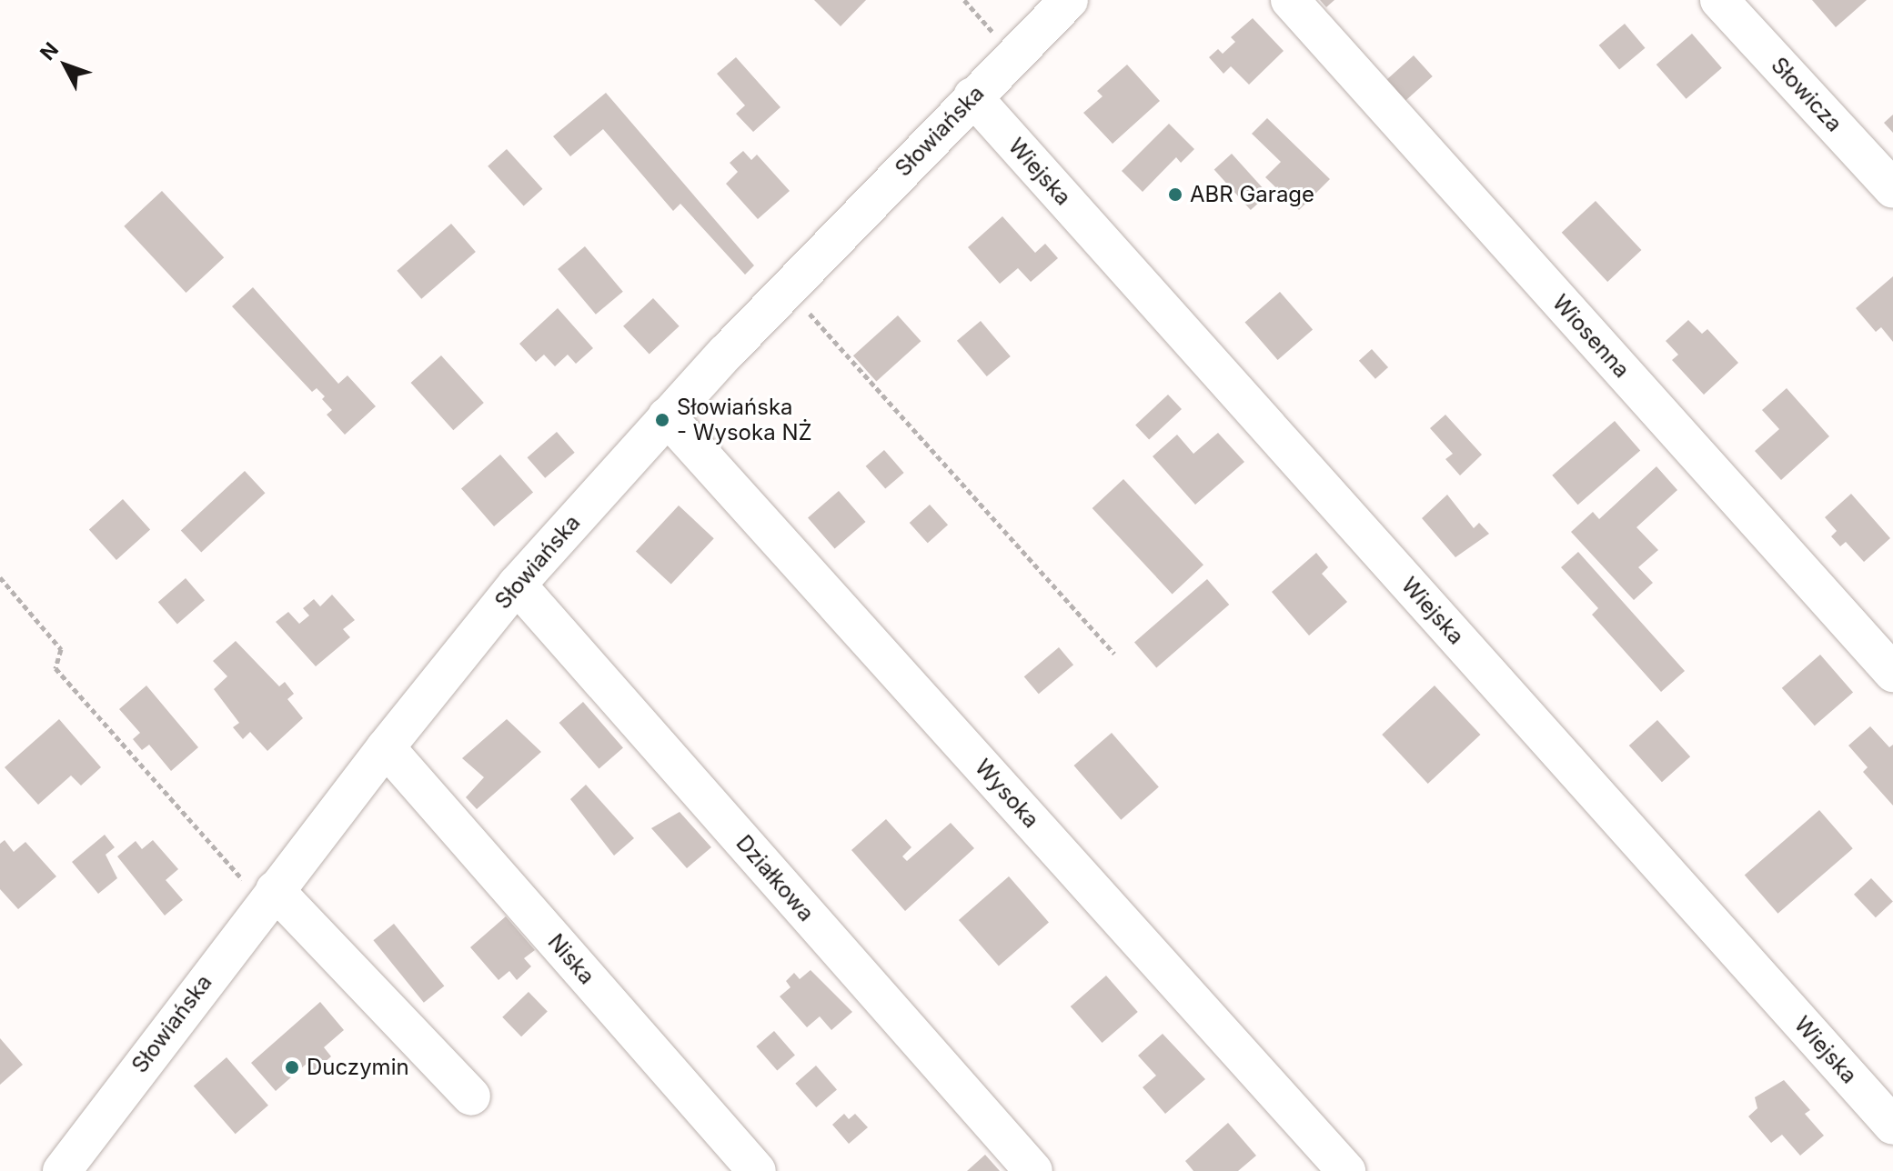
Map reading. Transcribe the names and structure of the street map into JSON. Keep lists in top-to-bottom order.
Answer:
{
  "streets": {
    "street": [
      "Słowicza",
      "Słowiańska",
      "Wiejska",
      "Wiosenna",
      "Wysoka",
      "Działkowa",
      "Niska"
    ]
  },
  "crossings": [
    ["Słowiańska", "Wiejska"],
    ["Słowiańska", "Wysoka"],
    ["Słowiańska", "Działkowa"],
    ["Słowiańska", "Niska"]
  ],
  "places": ["ABR Garage", "Słowiańska - Wysoka NŻ", "Duczymin"],
  "north": "top left"
}
